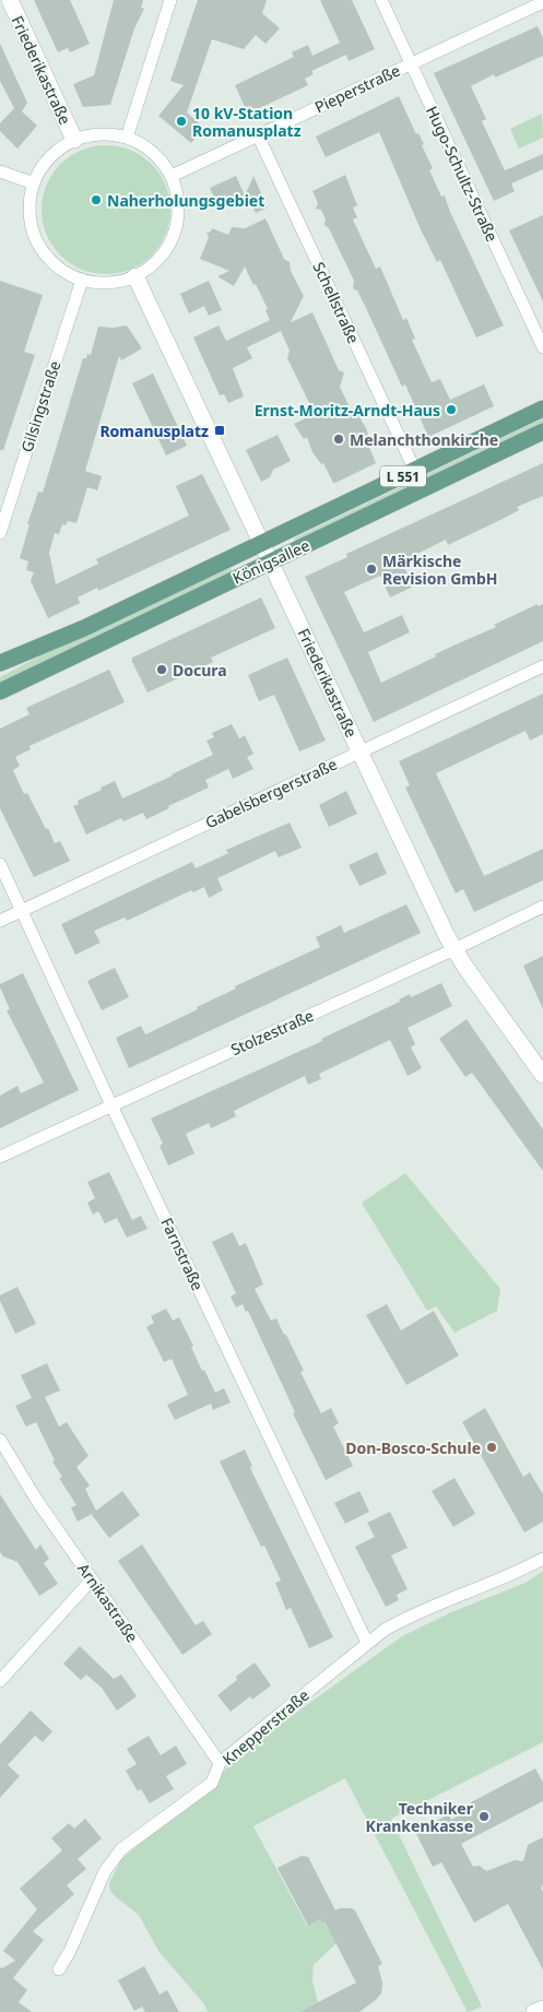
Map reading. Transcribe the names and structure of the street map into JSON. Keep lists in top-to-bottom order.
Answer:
{
  "streets": {
    "main road": ["L 551", "Königsallee"],
    "street": [
      "Friederikastraße",
      "Pieperstraße",
      "Hugo-Schultz-Straße",
      "Schellstraße",
      "Gilsingstraße",
      "Gabelsbergerstraße",
      "Stolzestraße",
      "Farnstraße",
      "Arnikastraße",
      "Knepperstraße"
    ]
  },
  "crossings": [
    ["Friederikastraße", "Pieperstraße"],
    ["Friederikastraße", "Gilsingstraße"],
    ["Friederikastraße", "Königsallee"],
    ["Friederikastraße", "Gabelsbergerstraße"],
    ["Friederikastraße", "Stolzestraße"],
    ["Pieperstraße", "Hugo-Schultz-Straße"],
    ["Pieperstraße", "Schellstraße"],
    ["Pieperstraße", "Gilsingstraße"],
    ["Schellstraße", "Königsallee"],
    ["Gabelsbergerstraße", "Farnstraße"],
    ["Stolzestraße", "Farnstraße"],
    ["Farnstraße", "Knepperstraße"],
    ["Arnikastraße", "Knepperstraße"]
  ],
  "places": {
    "other": [
      "10 kV-Station Romanusplatz",
      "Naherholungsgebiet",
      "Ernst-Moritz-Arndt-Haus",
      "Melanchthonkirche",
      "Märkische Revision GmbH",
      "Docura",
      "Don-Bosco-Schule",
      "Techniker Krankenkasse"
    ],
    "transit": ["Romanusplatz"]
  }
}
